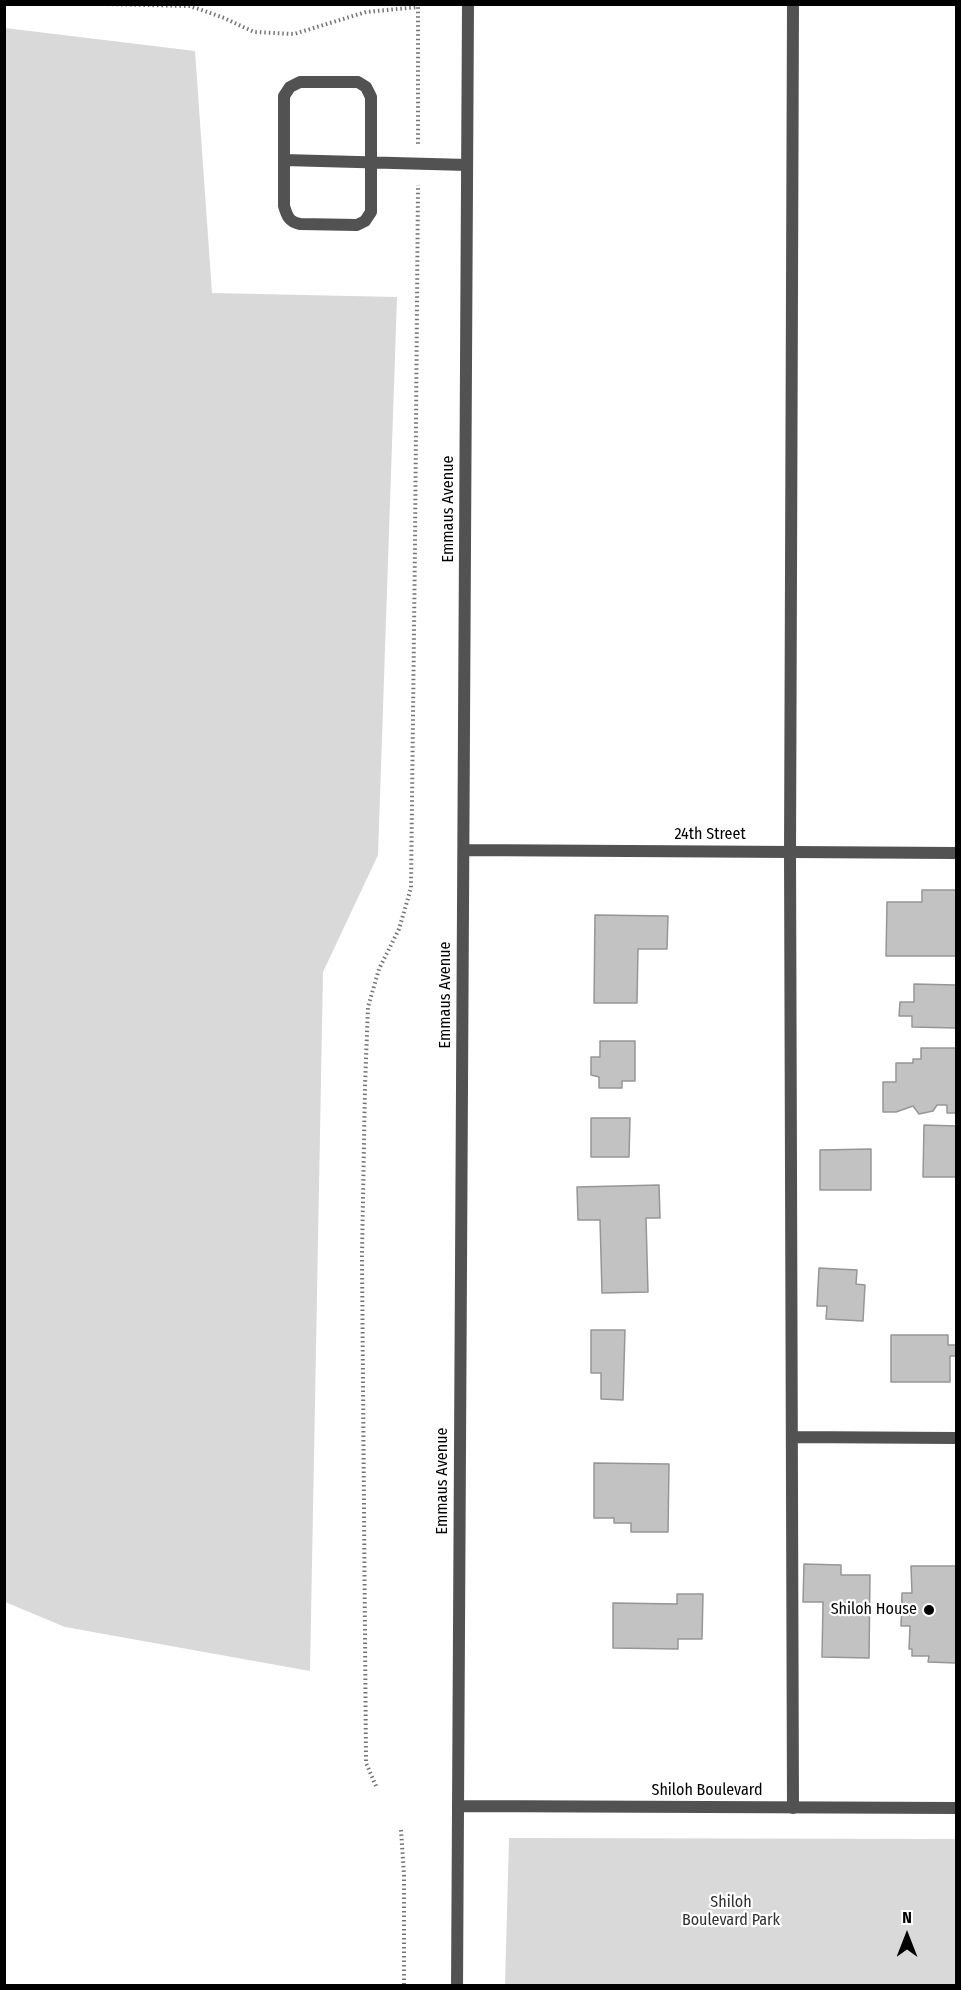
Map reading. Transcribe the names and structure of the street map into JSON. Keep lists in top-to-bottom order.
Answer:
{
  "streets": {
    "street": ["Emmaus Avenue", "24th Street", "Shiloh Boulevard"]
  },
  "crossings": [
    ["Emmaus Avenue", "24th Street"],
    ["Emmaus Avenue", "Shiloh Boulevard"]
  ],
  "parks": ["Shiloh Boulevard Park"],
  "places": ["Shiloh House"],
  "north": "top"
}
